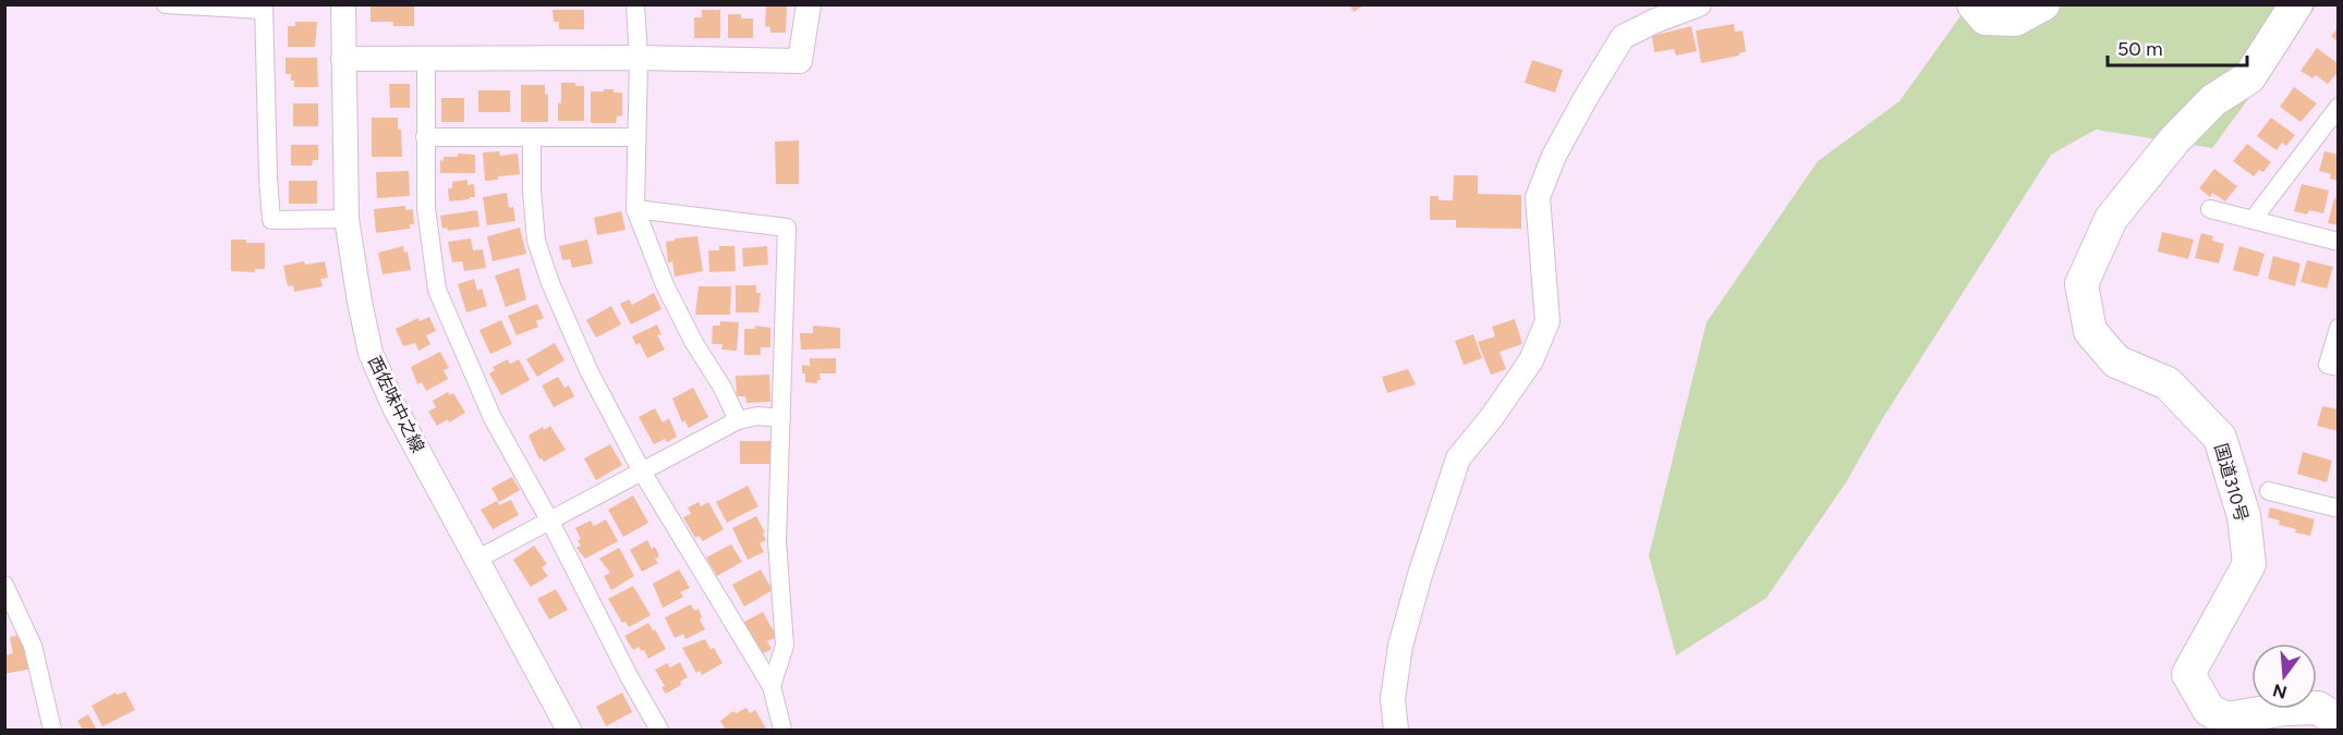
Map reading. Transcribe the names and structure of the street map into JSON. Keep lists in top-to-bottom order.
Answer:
{
  "streets": {
    "highway": ["国道310号"],
    "street": ["西佐味中之線"]
  },
  "scale_bar": "50 m",
  "north": "bottom"
}
